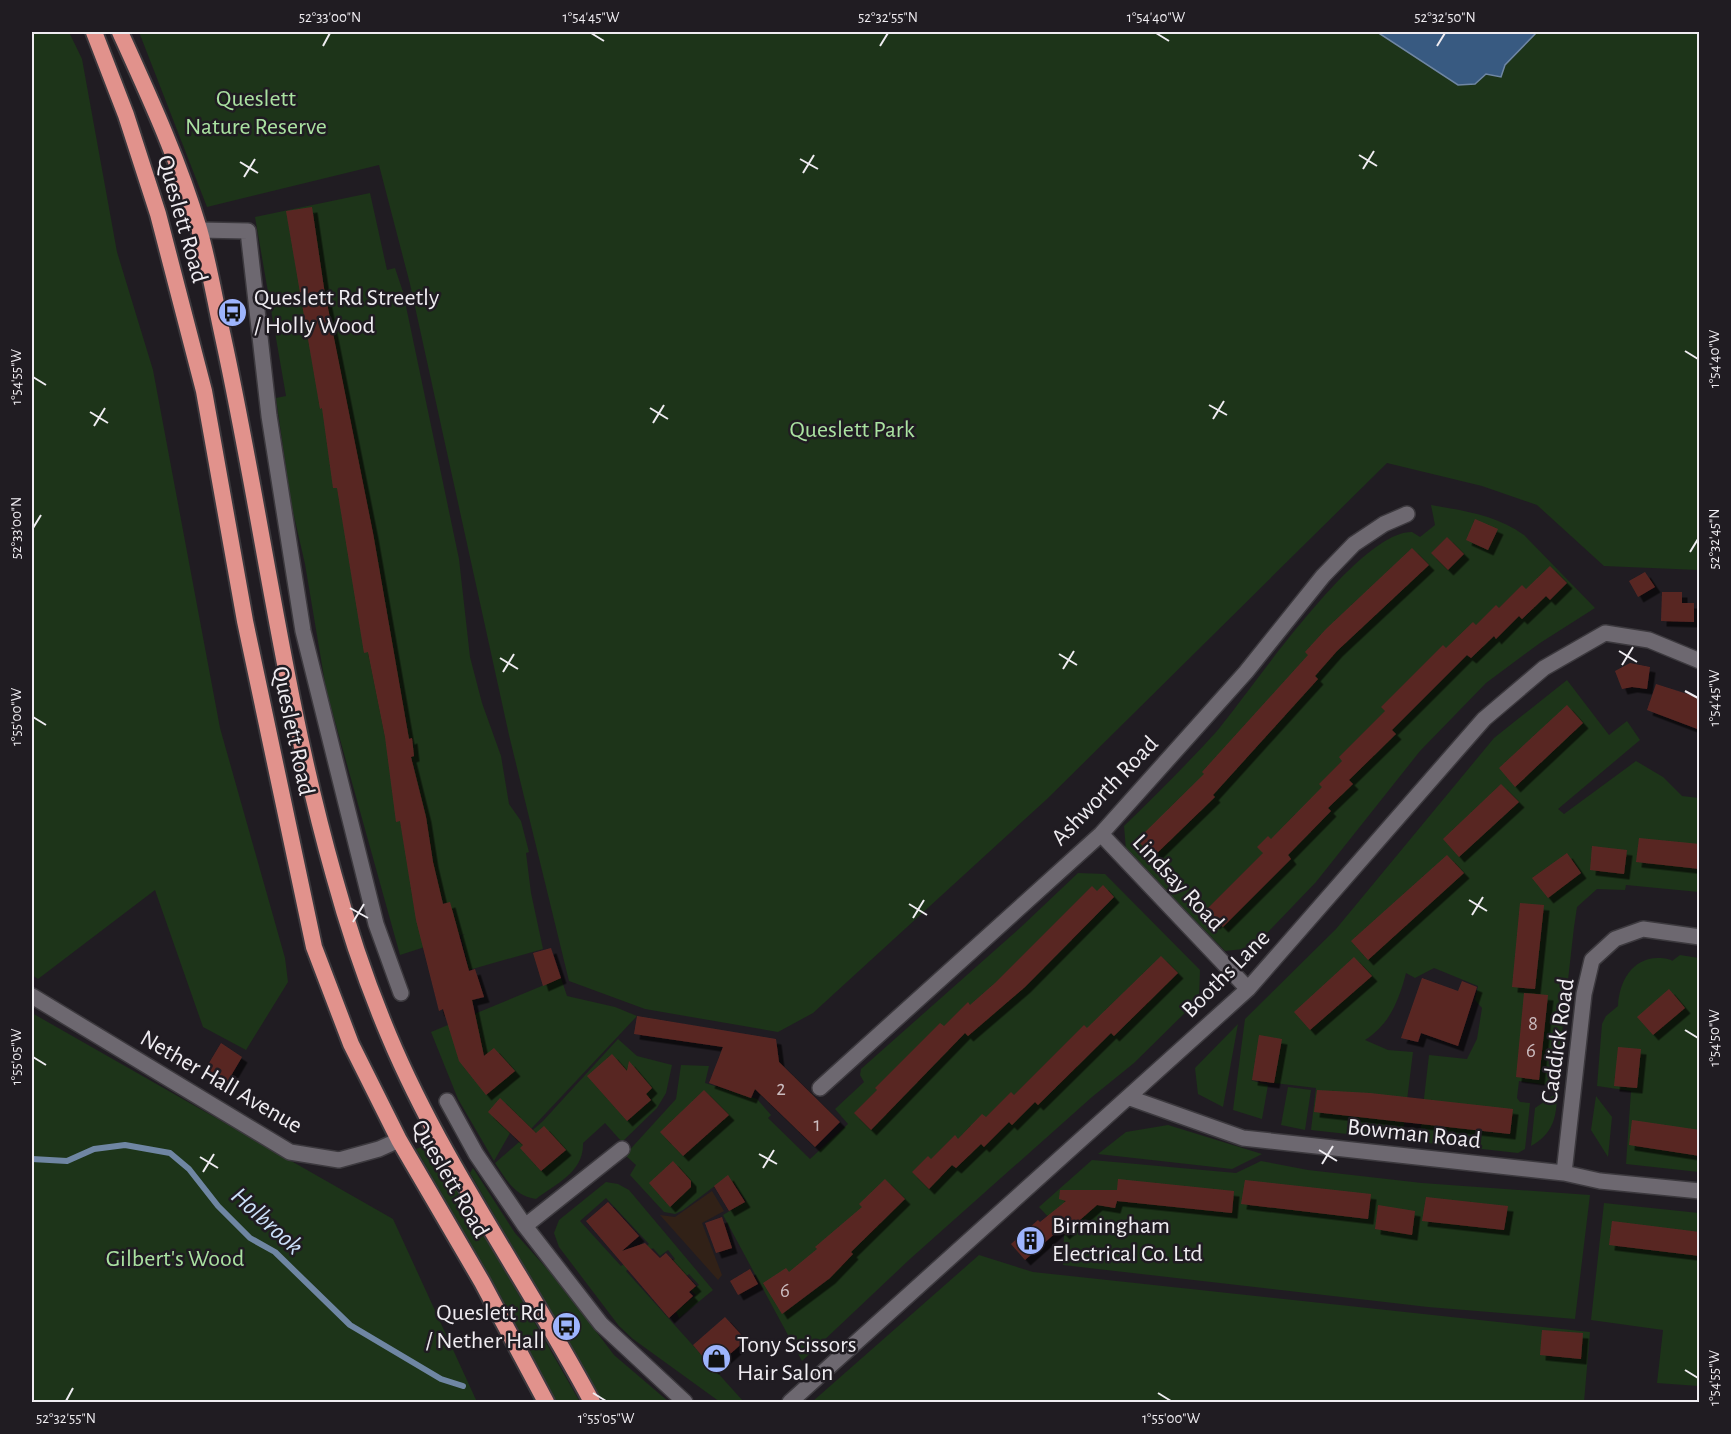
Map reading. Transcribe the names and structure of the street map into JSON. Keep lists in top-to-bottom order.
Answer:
{
  "streets": {
    "highway": ["Queslett Road"],
    "street": [
      "Ashworth Road",
      "Lindsay Road",
      "Booths Lane",
      "Caddick Road",
      "Nether Hall Avenue",
      "Bowman Road"
    ]
  },
  "crossings": [
    ["Queslett Road", "Nether Hall Avenue"],
    ["Ashworth Road", "Lindsay Road"],
    ["Lindsay Road", "Booths Lane"],
    ["Booths Lane", "Bowman Road"],
    ["Caddick Road", "Bowman Road"]
  ],
  "water": ["Holbrook"],
  "parks": ["Queslett Nature Reserve", "Queslett Park", "Gilbert's Wood"],
  "places": {
    "bus stop": ["Queslett Rd Streetly / Holly Wood", "Queslett Rd / Nether Hall"],
    "building": ["Birmingham Electrical Co. Ltd"],
    "shop": ["Tony Scissors Hair Salon"]
  },
  "house_numbers": [
    "8",
    "6",
    "2",
    "1",
    "6"
  ],
  "coordinates": [
    "52°33'00\"N",
    "1°54'45\"W",
    "52°32'55\"N",
    "1°54'40\"W",
    "52°32'50\"N",
    "1°54'55\"W",
    "52°32'45\"N",
    "1°55'00\"W",
    "1°54'50\"W",
    "1°55'05\"W"
  ]
}
